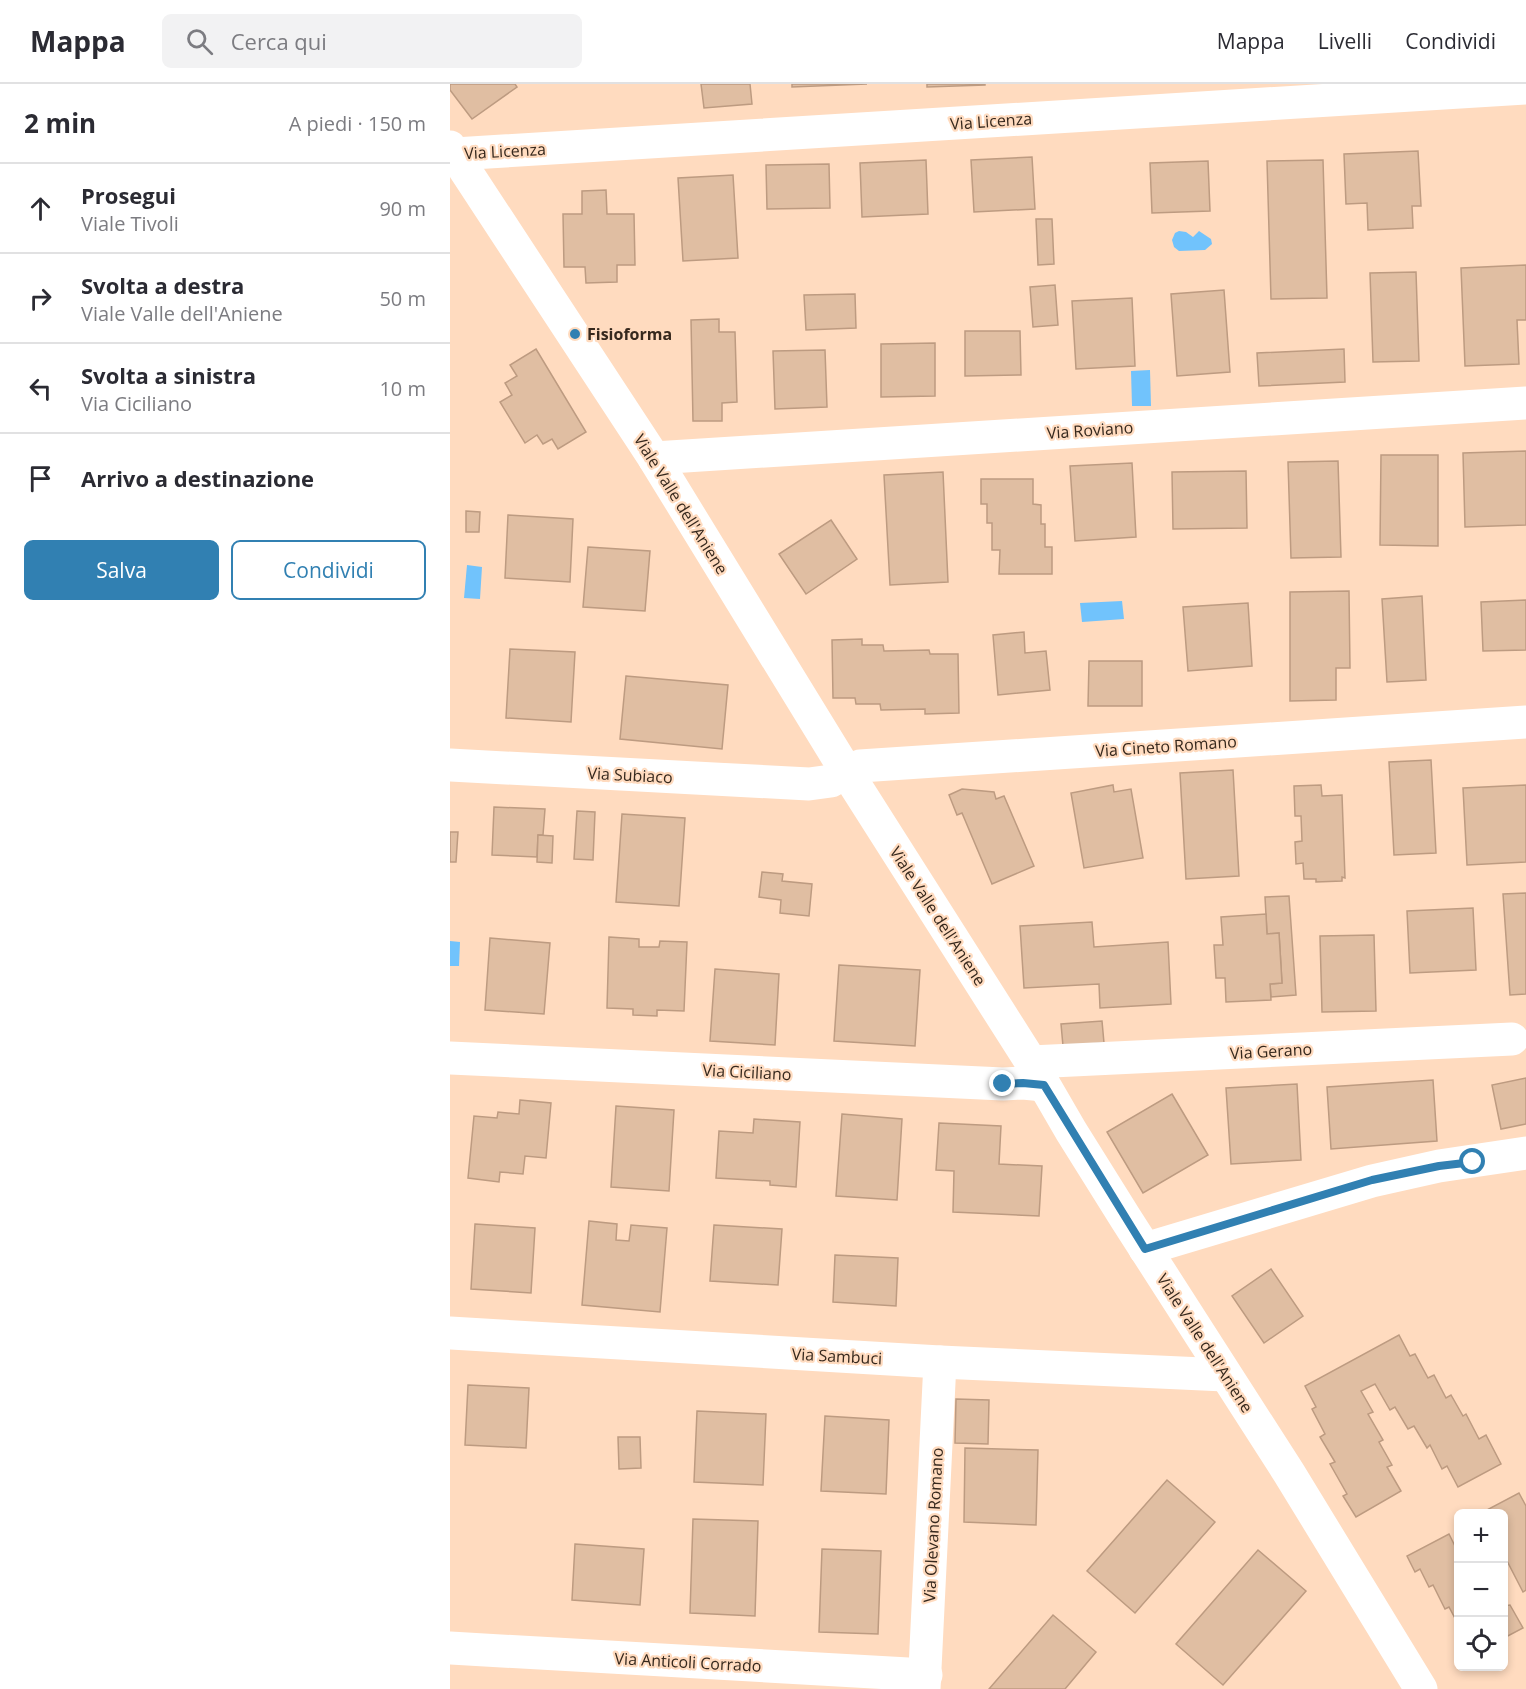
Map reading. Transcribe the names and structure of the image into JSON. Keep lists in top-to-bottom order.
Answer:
{
  "streets": {
    "street": [
      "Via Licenza",
      "Via Roviano",
      "Viale Valle dell'Aniene",
      "Via Cineto Romano",
      "Via Subiaco",
      "Via Gerano",
      "Via Ciciliano",
      "Via Sambuci",
      "Via Olevano Romano",
      "Via Anticoli Corrado"
    ]
  },
  "crossings": [
    ["Via Licenza", "Viale Valle dell'Aniene"],
    ["Via Roviano", "Viale Valle dell'Aniene"],
    ["Viale Valle dell'Aniene", "Via Cineto Romano"],
    ["Viale Valle dell'Aniene", "Via Gerano"],
    ["Viale Valle dell'Aniene", "Via Ciciliano"],
    ["Viale Valle dell'Aniene", "Via Sambuci"],
    ["Via Cineto Romano", "Via Subiaco"],
    ["Via Gerano", "Via Ciciliano"],
    ["Via Sambuci", "Via Olevano Romano"],
    ["Via Olevano Romano", "Via Anticoli Corrado"]
  ],
  "places": ["Fisioforma"],
  "page": {
    "header": "Mappa",
    "search": "Cerca qui",
    "nav": ["Mappa", "Livelli", "Condividi"],
    "heading": ["2 min", "A piedi · 150 m"],
    "list": [
      ["Prosegui", "Viale Tivoli", "90 m"],
      ["Svolta a destra", "Viale Valle dell'Aniene", "50 m"],
      ["Svolta a sinistra", "Via Ciciliano", "10 m"],
      "Arrivo a destinazione"
    ],
    "buttons": ["Salva", "Condividi"],
    "map_buttons": ["+", "−"]
  }
}
